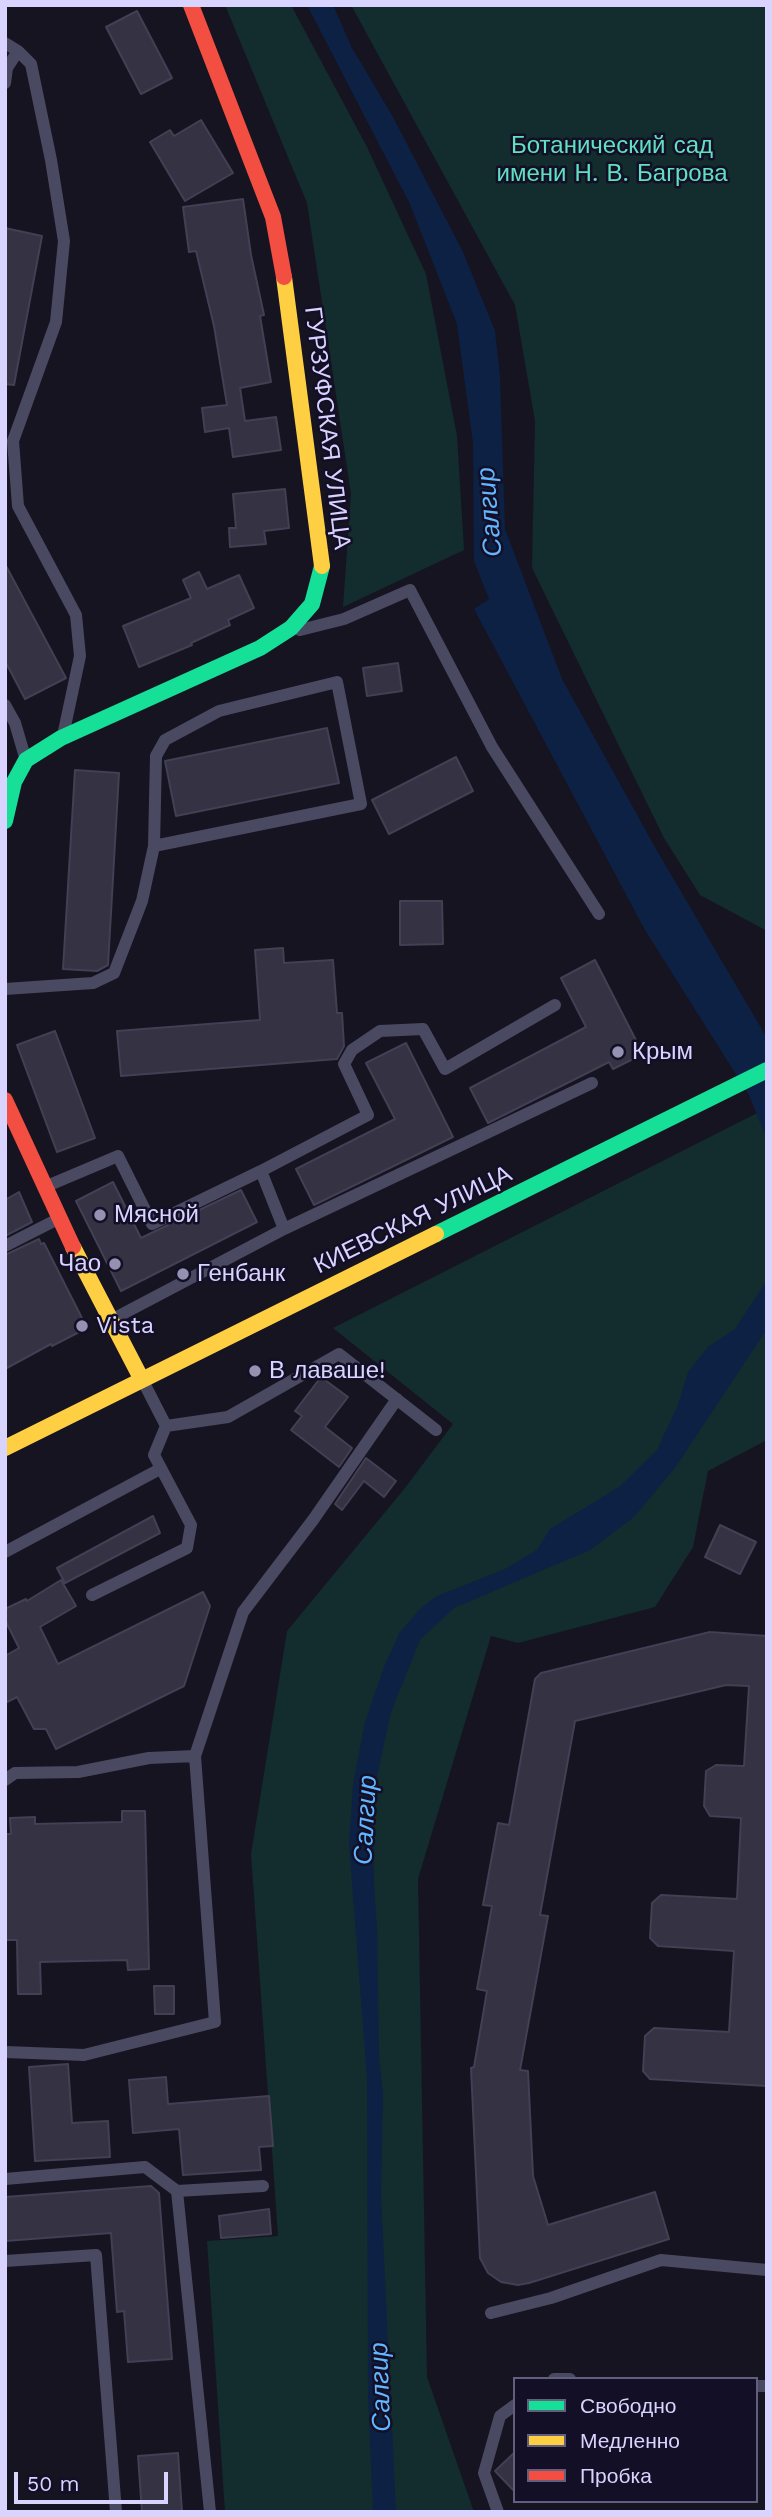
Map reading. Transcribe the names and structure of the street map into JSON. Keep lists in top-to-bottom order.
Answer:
{
  "streets": {
    "main road": ["ГУРЗУФСКАЯ УЛИЦА", "КИЕВСКАЯ УЛИЦА"]
  },
  "water": ["Салгир"],
  "parks": ["Ботанический сад имени Н. В. Багрова"],
  "places": [
    "Крым",
    "Мясной",
    "Чао",
    "Генбанк",
    "Vista",
    "В лаваше!"
  ],
  "legend": ["Свободно", "Медленно", "Пробка"],
  "scale_bar": "50 m"
}
